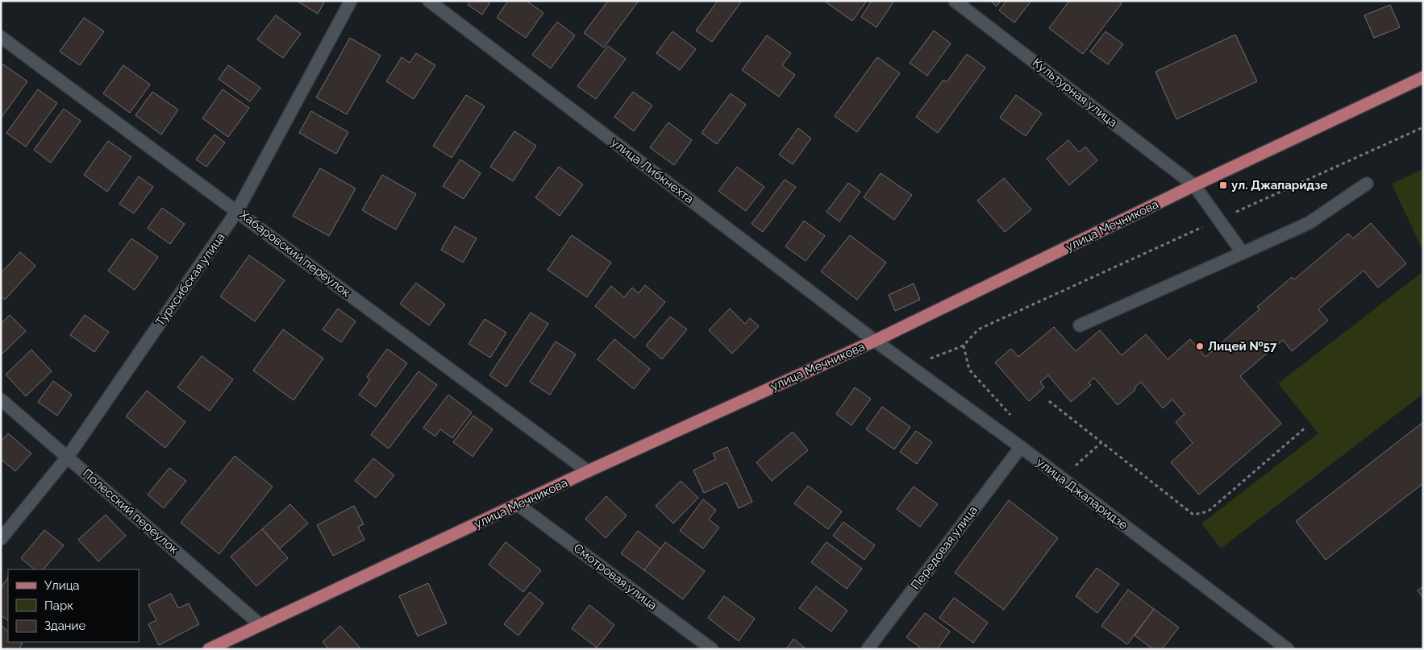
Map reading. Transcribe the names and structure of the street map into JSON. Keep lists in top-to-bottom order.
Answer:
{
  "streets": {
    "main road": ["улица Мечникова"],
    "street": [
      "Культурная улица",
      "улица Либкнехта",
      "Хабаровский переулок",
      "Турксибская улица",
      "улица Джапаридзе",
      "Полесский переулок",
      "Передовая улица",
      "Смотровая улица"
    ]
  },
  "crossings": [
    ["Культурная улица", "улица Мечникова"],
    ["улица Либкнехта", "улица Мечникова"],
    ["улица Либкнехта", "улица Джапаридзе"],
    ["улица Мечникова", "Хабаровский переулок"],
    ["улица Мечникова", "улица Джапаридзе"],
    ["улица Мечникова", "Полесский переулок"],
    ["улица Мечникова", "Смотровая улица"],
    ["Хабаровский переулок", "Турксибская улица"],
    ["Турксибская улица", "Полесский переулок"],
    ["улица Джапаридзе", "Передовая улица"]
  ],
  "places": {
    "transit": ["ул. Джапаридзе"],
    "other": ["Лицей №57"]
  },
  "legend": ["Улица", "Парк", "Здание"]
}
